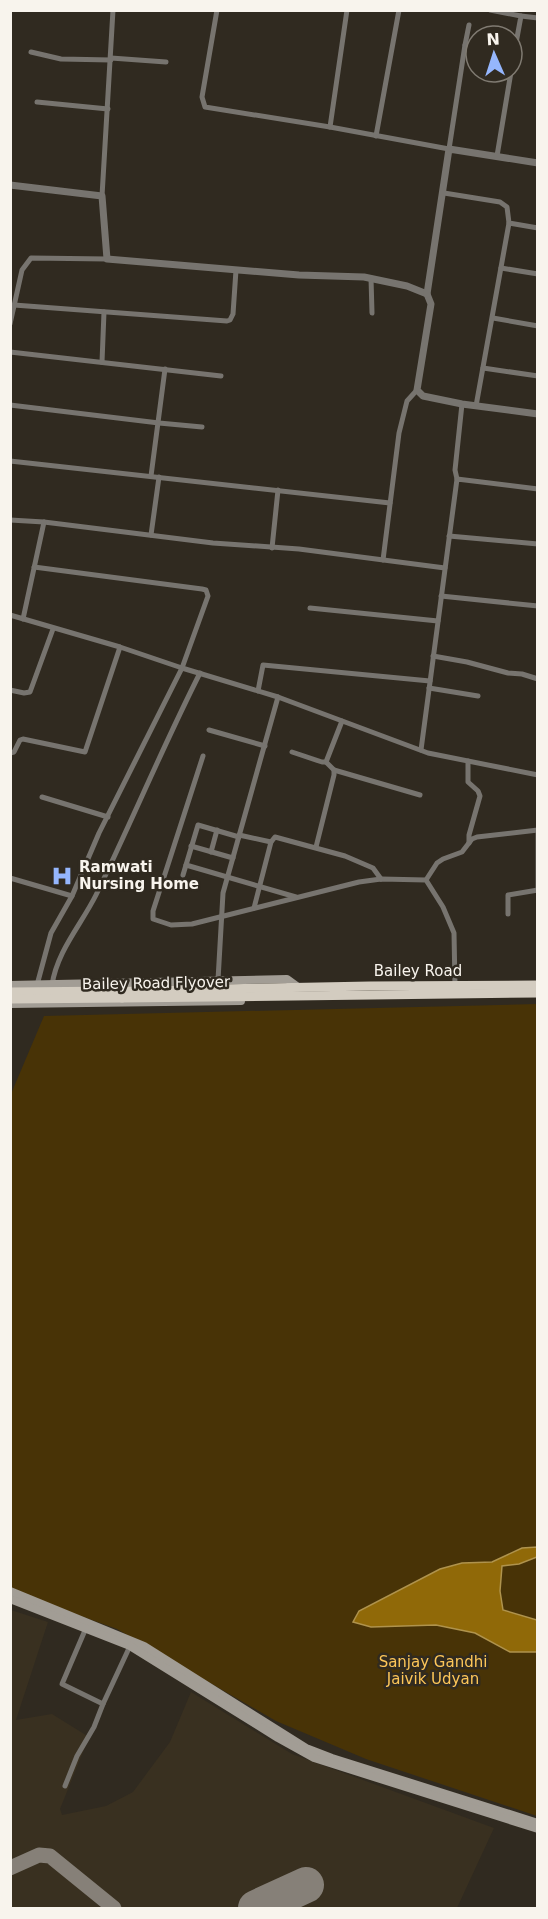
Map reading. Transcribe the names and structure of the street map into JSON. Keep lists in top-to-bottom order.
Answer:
{
  "streets": {
    "highway": ["Bailey Road", "Bailey Road Flyover"]
  },
  "crossings": [
    ["Bailey Road", "Bailey Road Flyover"]
  ],
  "parks": ["Sanjay Gandhi Jaivik Udyan"],
  "places": {
    "hospital": ["Ramwati Nursing Home"]
  },
  "north": "top"
}
